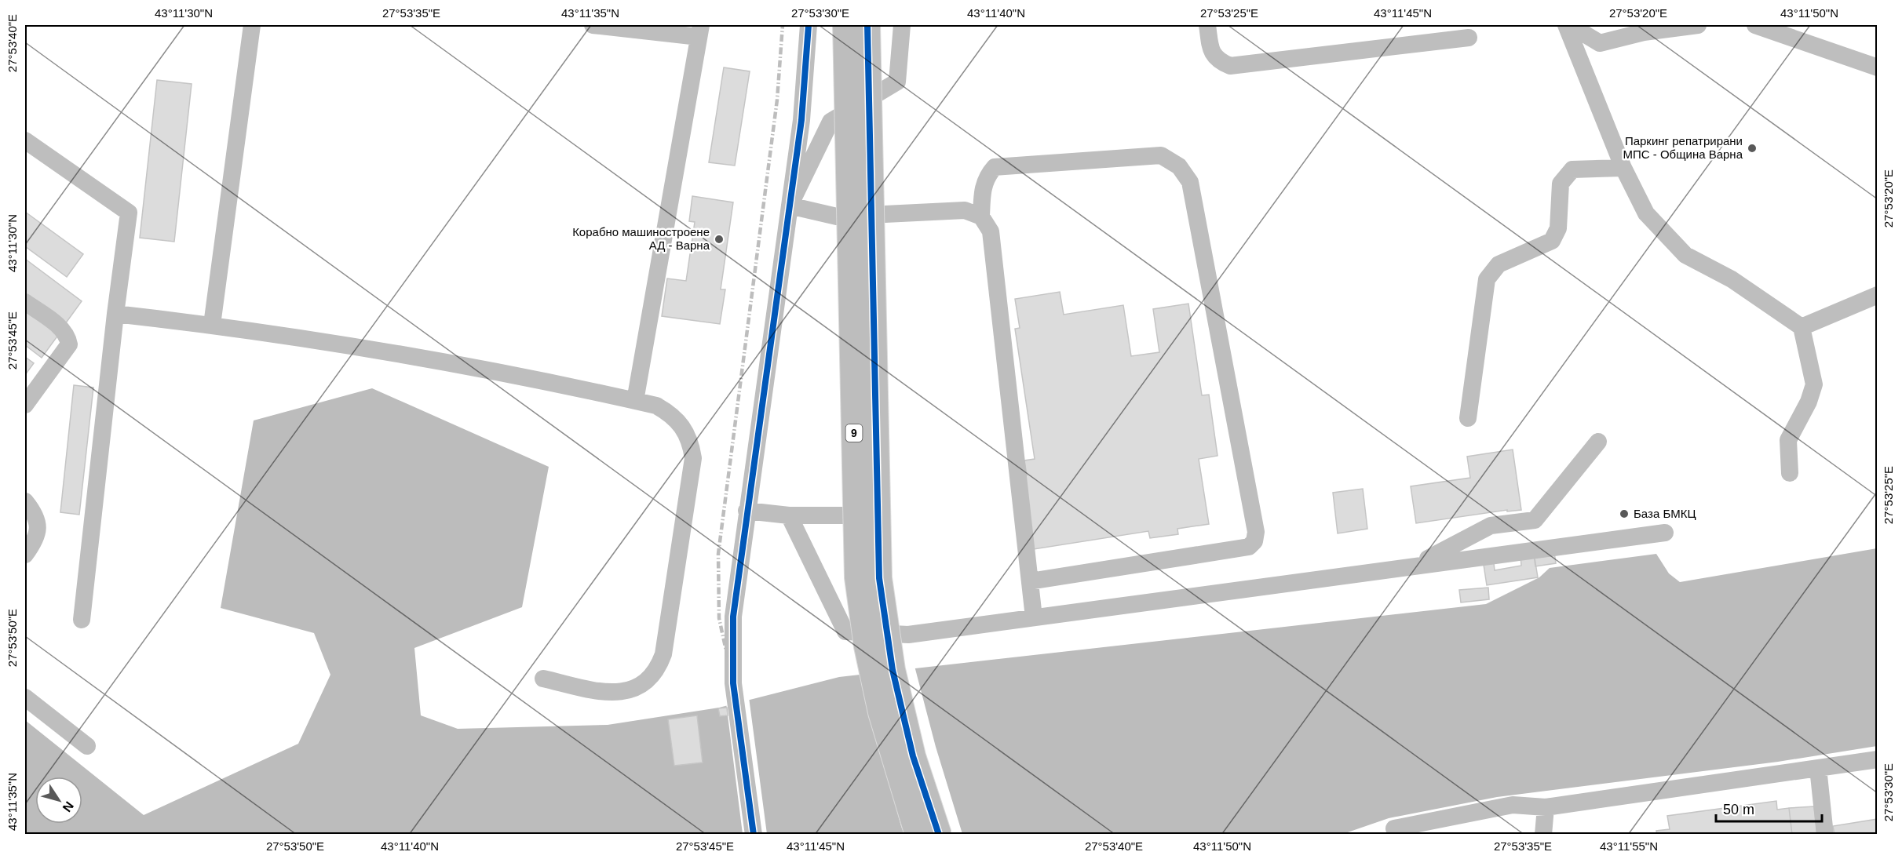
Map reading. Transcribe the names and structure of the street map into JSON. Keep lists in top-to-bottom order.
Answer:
{
  "streets": {
    "highway": ["9"]
  },
  "places": ["Паркинг репатрирани МПС - Община Варна", "Корабно машиностроене АД - Варна", "База БМКЦ"],
  "scale_bar": "50 m",
  "north": "bottom right",
  "coordinates": [
    "43°11'30\"N",
    "27°53'35\"E",
    "43°11'35\"N",
    "27°53'30\"E",
    "43°11'40\"N",
    "27°53'25\"E",
    "43°11'45\"N",
    "27°53'20\"E",
    "43°11'50\"N",
    "27°53'40\"E",
    "27°53'45\"E",
    "27°53'50\"E",
    "43°11'55\"N"
  ]
}
